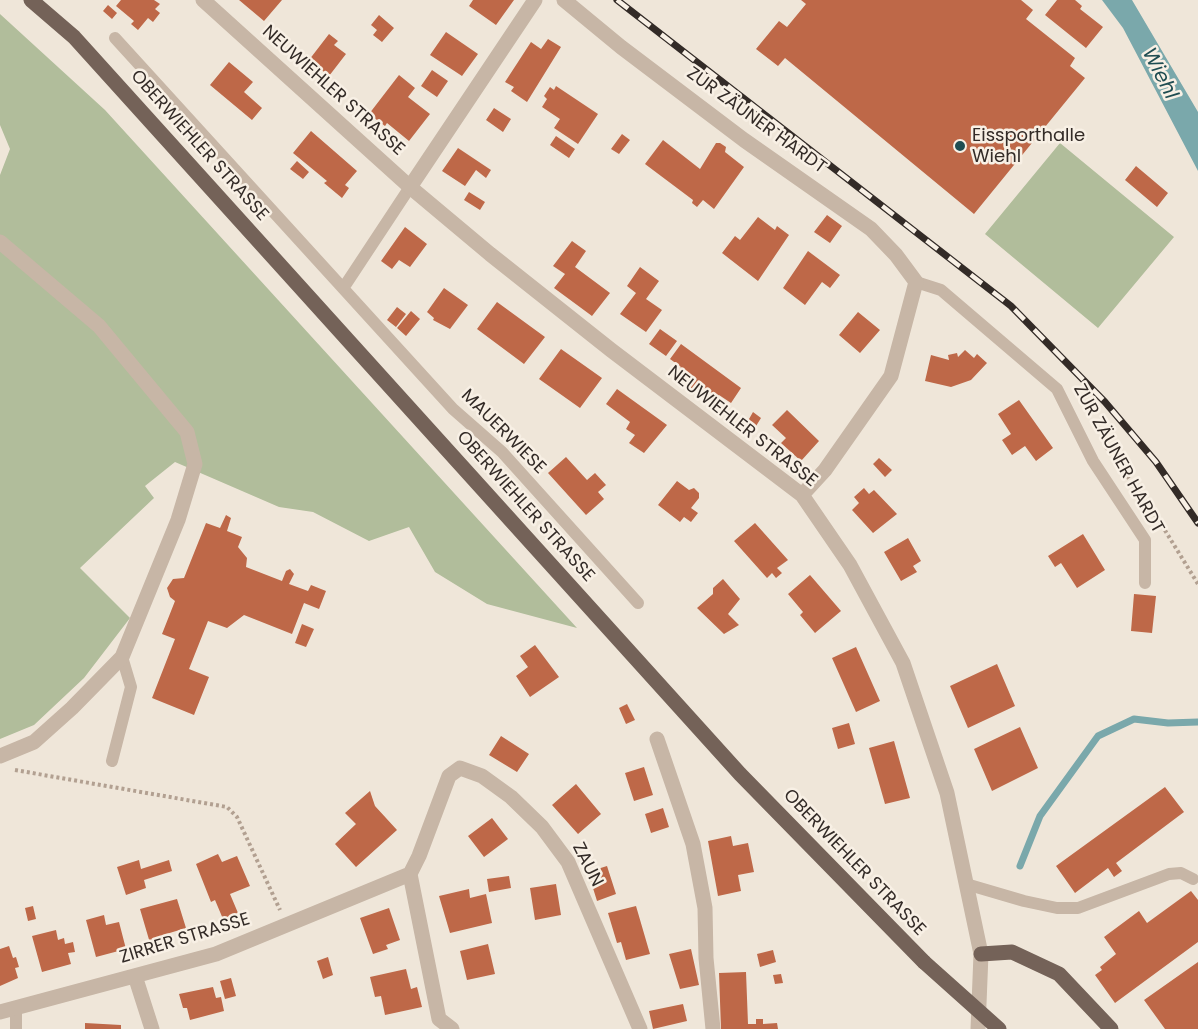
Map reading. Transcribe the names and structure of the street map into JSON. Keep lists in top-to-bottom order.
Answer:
{
  "streets": {
    "main road": ["OBERWIEHLER STRASSE"],
    "street": [
      "NEUWIEHLER STRASSE",
      "ZUR ZÄUNER HARDT",
      "ZAUN",
      "ZIRRER STRASSE"
    ],
    "lane": ["MAUERWIESE"]
  },
  "crossings": [
    ["ZAUN", "ZIRRER STRASSE"]
  ],
  "water": ["Wiehl"],
  "places": ["Eissporthalle Wiehl"]
}
